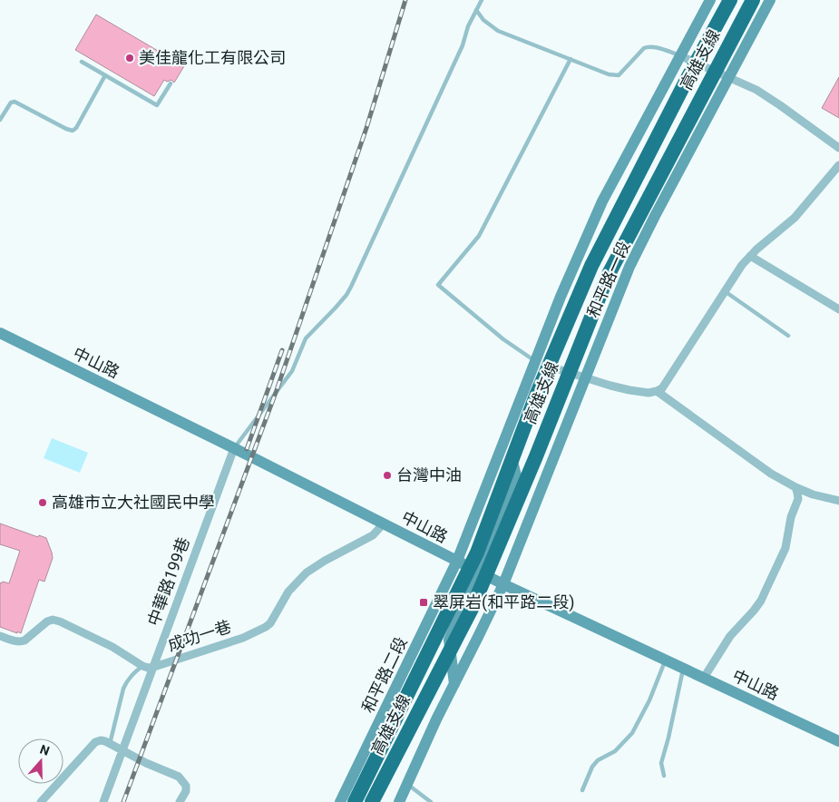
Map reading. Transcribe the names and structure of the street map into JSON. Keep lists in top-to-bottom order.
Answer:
{
  "streets": {
    "highway": ["高雄支線"],
    "street": [
      "和平路一段",
      "中山路",
      "中華路199巷",
      "成功一巷",
      "和平路二段"
    ]
  },
  "crossings": [
    ["和平路一段", "中山路"],
    ["中山路", "中華路199巷"],
    ["中山路", "成功一巷"],
    ["中山路", "和平路二段"],
    ["中華路199巷", "成功一巷"]
  ],
  "places": {
    "other": ["美佳龍化工有限公司", "台灣中油", "高雄市立大社國民中學"],
    "transit": ["翠屏岩(和平路二段)"]
  },
  "north": "top"
}
